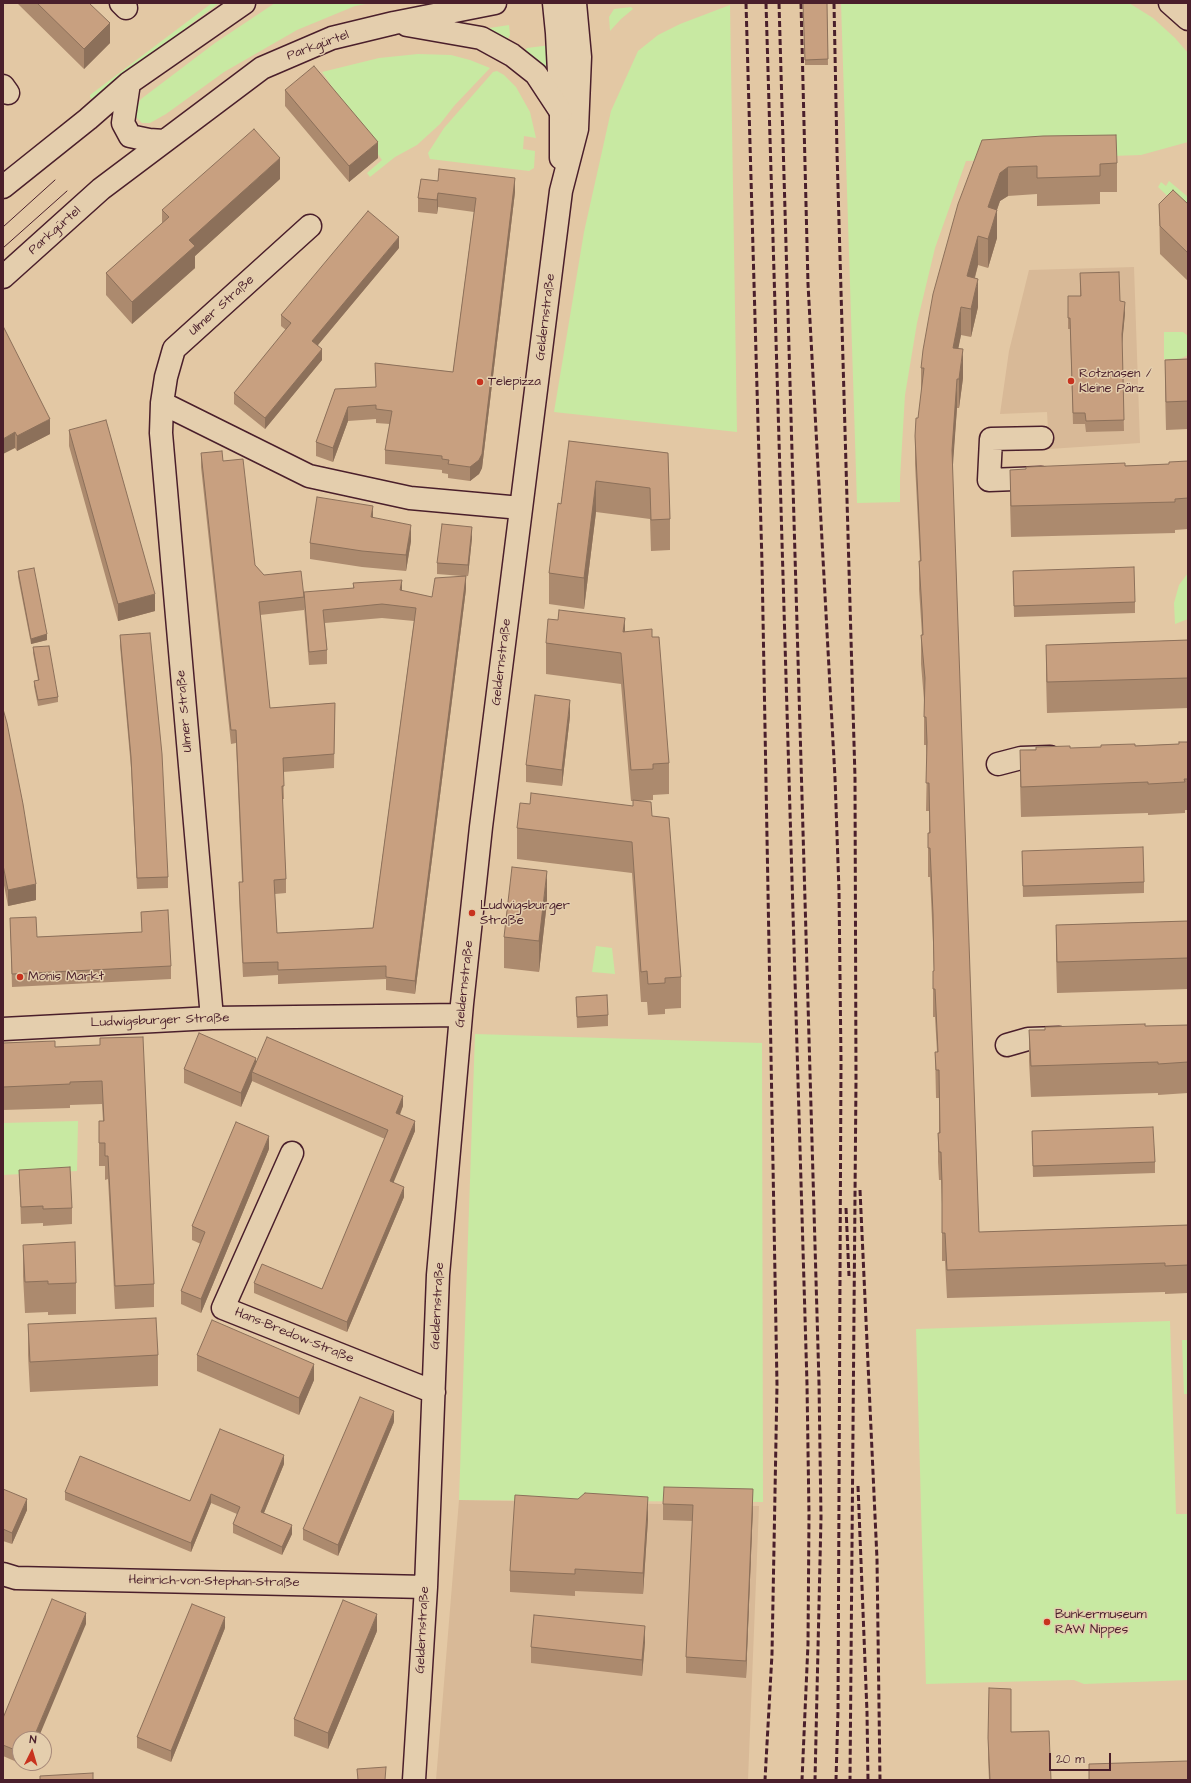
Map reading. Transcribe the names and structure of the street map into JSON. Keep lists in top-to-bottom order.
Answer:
{
  "streets": {
    "street": [
      "Parkgürtel",
      "Ulmer Straße",
      "Geldernstraße",
      "Ludwigsburger Straße",
      "Hans-Bredow-Straße",
      "Heinrich-von-Stephan-Straße"
    ]
  },
  "crossings": [
    ["Ulmer Straße", "Ludwigsburger Straße"],
    ["Geldernstraße", "Ludwigsburger Straße"],
    ["Geldernstraße", "Hans-Bredow-Straße"],
    ["Geldernstraße", "Heinrich-von-Stephan-Straße"]
  ],
  "places": [
    "Rotznasen / Kleine Pänz",
    "Telepizza",
    "Ludwigsburger Straße",
    "Monis Markt",
    "Bunkermuseum RAW Nippes"
  ],
  "scale_bar": "20 m",
  "north": "top"
}
